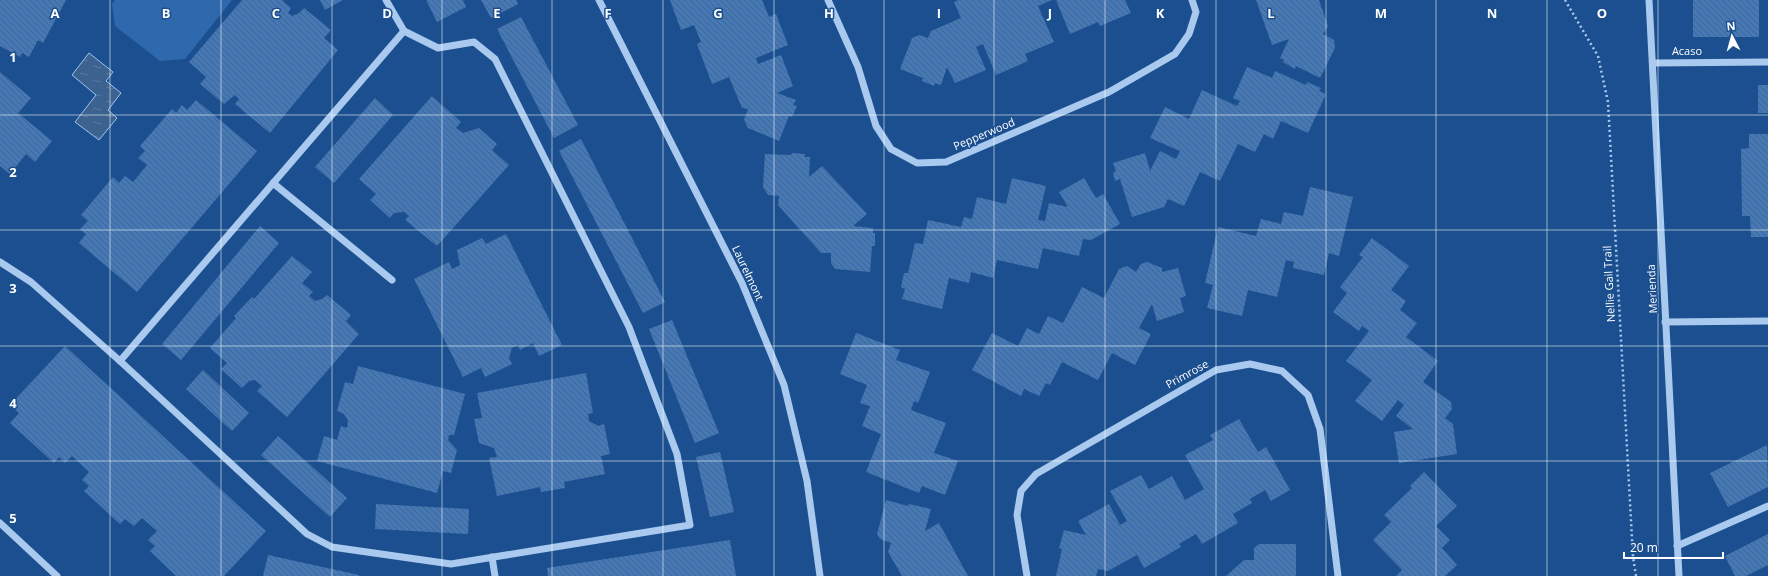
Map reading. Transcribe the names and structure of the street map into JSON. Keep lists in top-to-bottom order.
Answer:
{
  "streets": {
    "street": [
      "Acaso",
      "Pepperwood",
      "Laurelmont",
      "Merienda",
      "Primrose"
    ],
    "path": ["Nellie Gail Trail"]
  },
  "crossings": [
    ["Acaso", "Merienda"]
  ],
  "scale_bar": "20 m",
  "north": "top",
  "grid": {
    "columns": [
      "A",
      "B",
      "C",
      "D",
      "E",
      "F",
      "G",
      "H",
      "I",
      "J",
      "K",
      "L",
      "M",
      "N",
      "O"
    ],
    "rows": [
      "1",
      "2",
      "3",
      "4",
      "5"
    ]
  }
}
